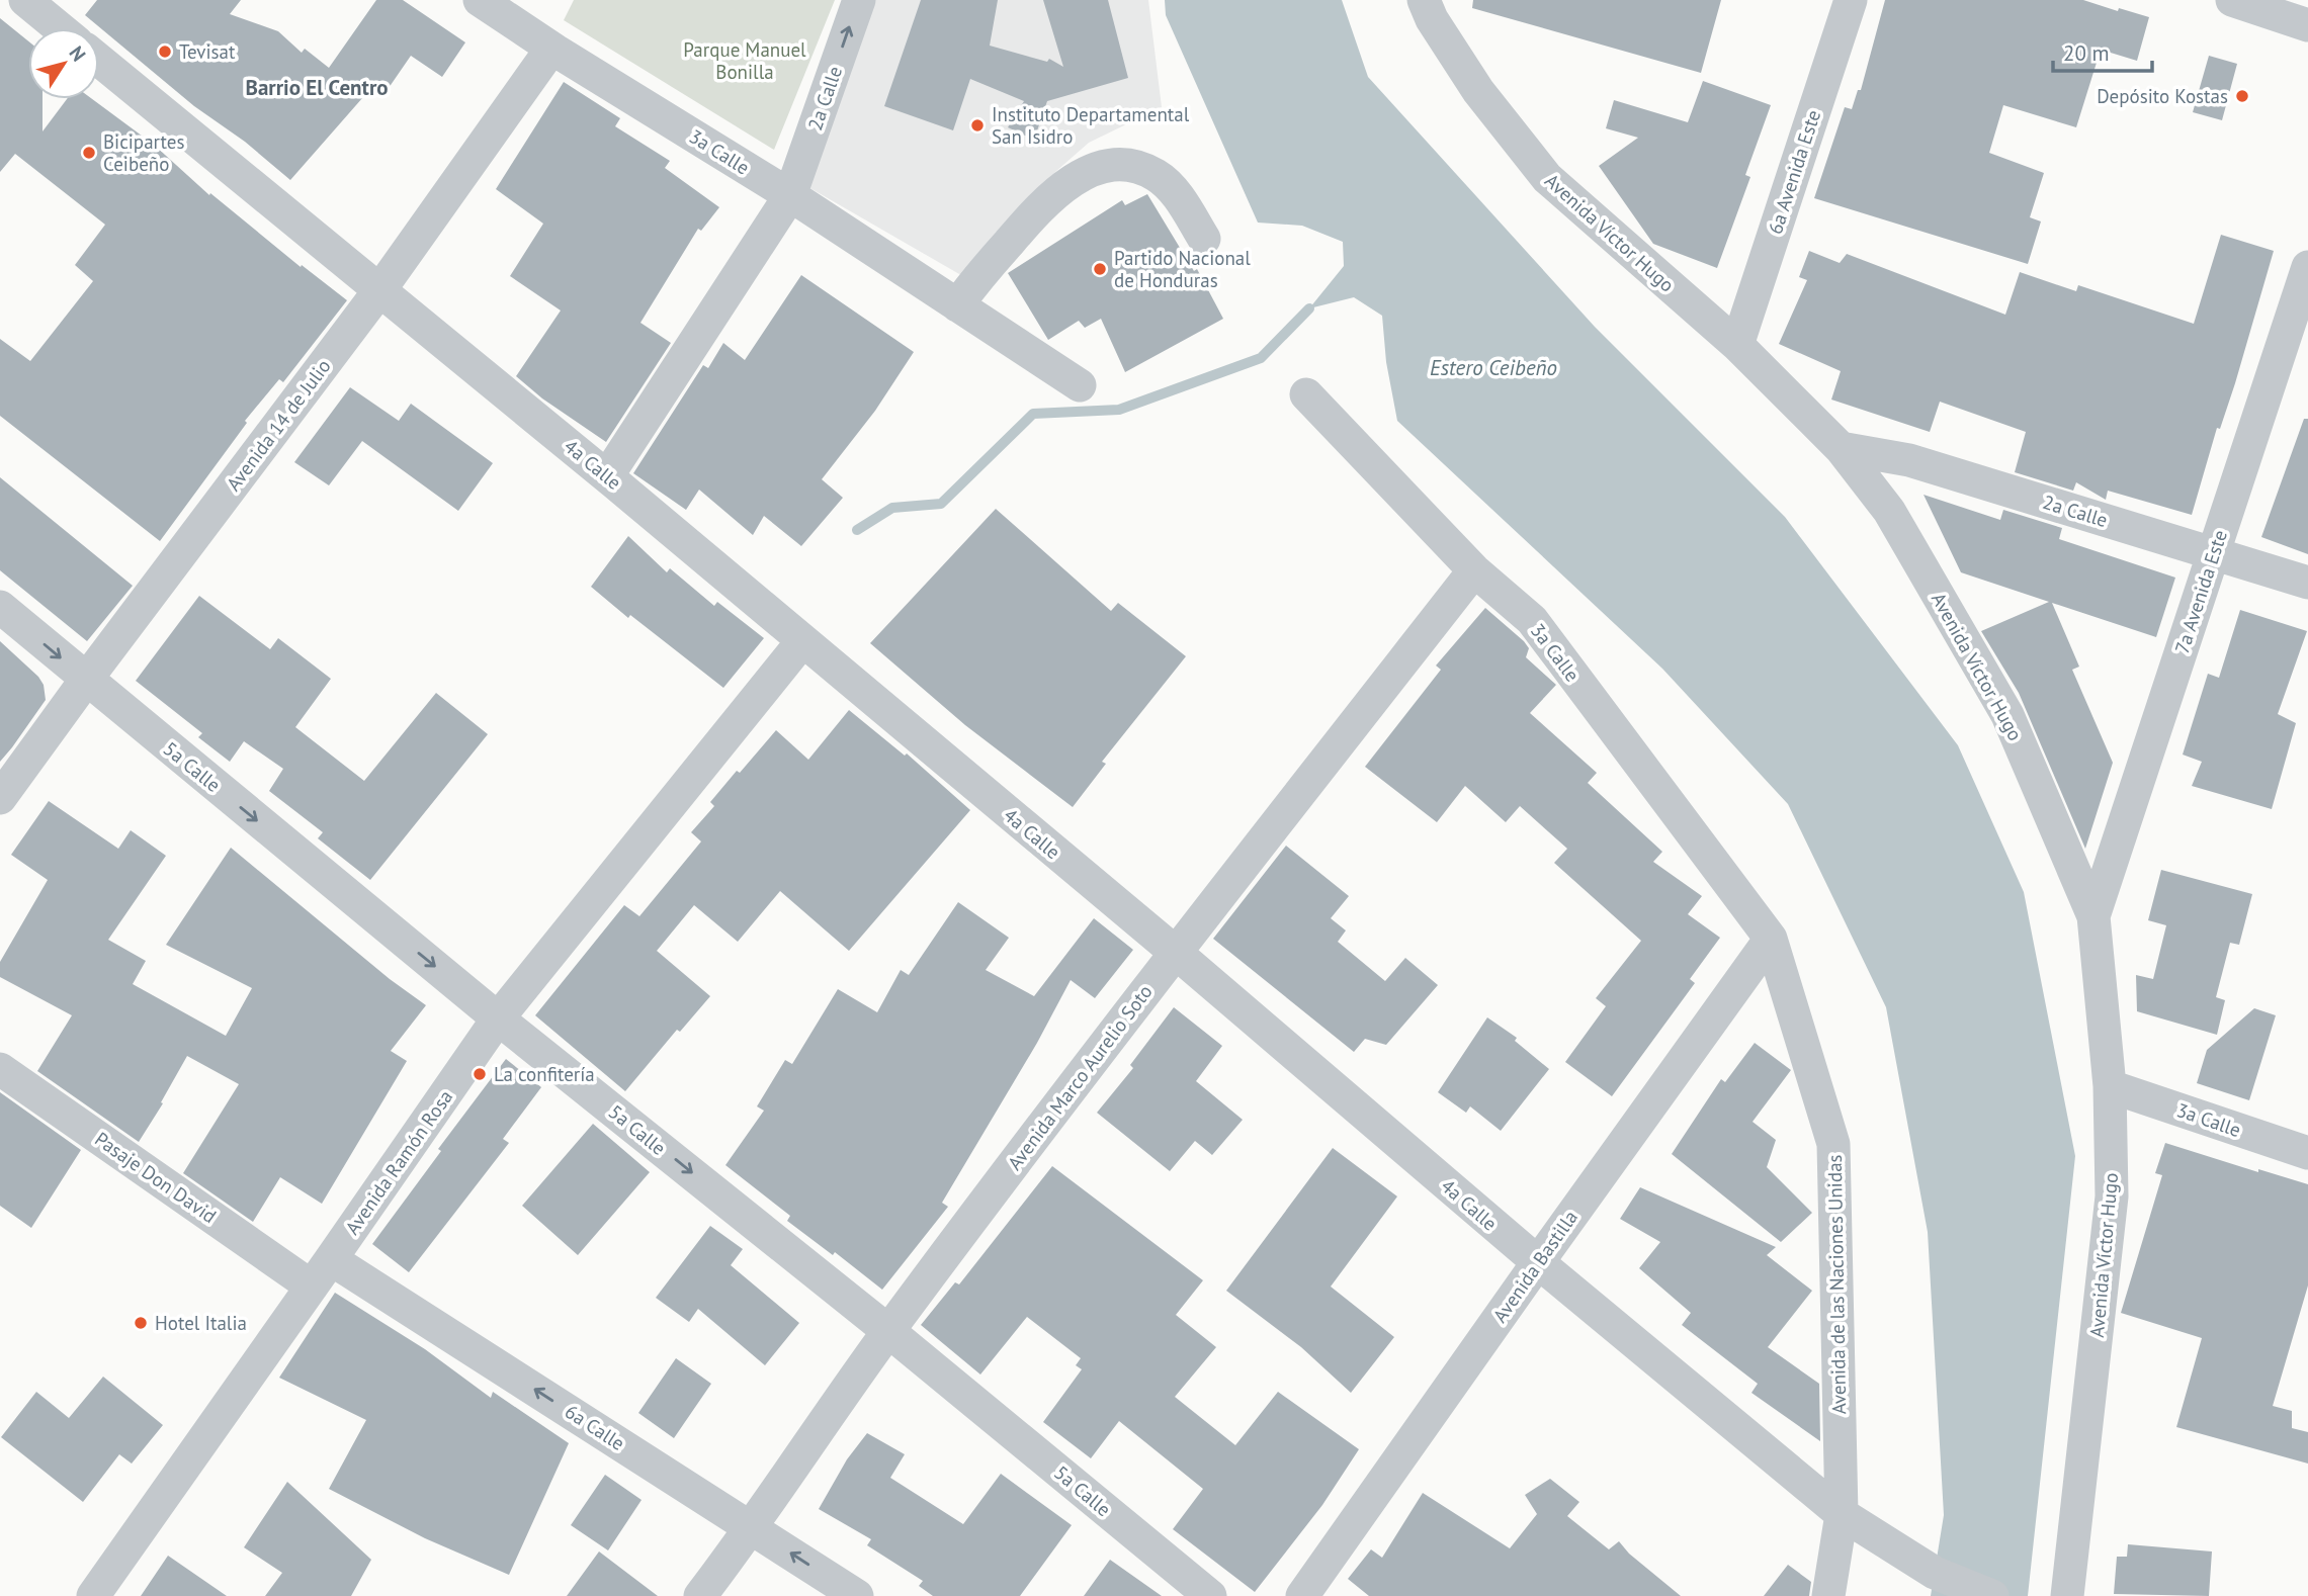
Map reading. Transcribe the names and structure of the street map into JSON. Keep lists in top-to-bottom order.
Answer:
{
  "streets": {
    "street": [
      "2a Calle",
      "3a Calle",
      "6a Avenida Este",
      "Avenida Víctor Hugo",
      "Avenida 14 de Julio",
      "4a Calle",
      "7a Avenida Este",
      "5a Calle",
      "Avenida Marco Aurelio Soto",
      "Avenida Ramón Rosa",
      "Pasaje Don David",
      "Avenida Bastilla",
      "Avenida de las Naciones Unidas",
      "6a Calle"
    ]
  },
  "crossings": [
    ["2a Calle", "3a Calle"],
    ["2a Calle", "Avenida Víctor Hugo"],
    ["2a Calle", "4a Calle"],
    ["2a Calle", "7a Avenida Este"],
    ["3a Calle", "Avenida Víctor Hugo"],
    ["3a Calle", "Avenida 14 de Julio"],
    ["3a Calle", "Avenida Marco Aurelio Soto"],
    ["3a Calle", "Avenida Bastilla"],
    ["3a Calle", "Avenida de las Naciones Unidas"],
    ["6a Avenida Este", "Avenida Víctor Hugo"],
    ["Avenida Víctor Hugo", "7a Avenida Este"],
    ["Avenida 14 de Julio", "4a Calle"],
    ["Avenida 14 de Julio", "5a Calle"],
    ["4a Calle", "Avenida Marco Aurelio Soto"],
    ["4a Calle", "Avenida Ramón Rosa"],
    ["4a Calle", "Avenida Bastilla"],
    ["4a Calle", "Avenida de las Naciones Unidas"],
    ["5a Calle", "Avenida Marco Aurelio Soto"],
    ["5a Calle", "Avenida Ramón Rosa"],
    ["Avenida Marco Aurelio Soto", "6a Calle"],
    ["Avenida Ramón Rosa", "Pasaje Don David"],
    ["Avenida Ramón Rosa", "6a Calle"],
    ["Avenida Bastilla", "Avenida de las Naciones Unidas"]
  ],
  "one_way": ["5a Calle", "6a Calle"],
  "districts": ["Barrio El Centro"],
  "water": ["Estero Ceibeño"],
  "parks": ["Parque Manuel Bonilla"],
  "places": [
    "Tevisat",
    "Depósito Kostas",
    "Instituto Departamental San Isidro",
    "Bicipartes Ceibeño",
    "Partido Nacional de Honduras",
    "La confitería",
    "Hotel Italia"
  ],
  "scale_bar": "20 m",
  "north": "top right"
}
